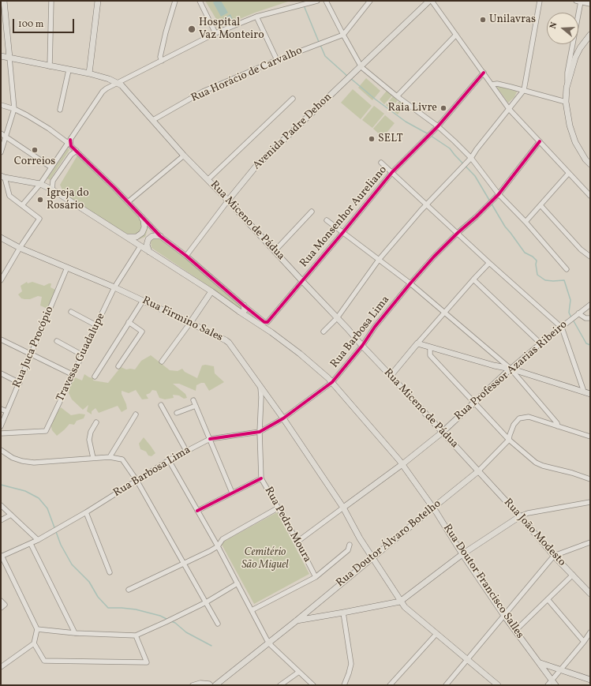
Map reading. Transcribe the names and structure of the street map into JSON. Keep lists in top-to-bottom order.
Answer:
{
  "streets": {
    "main road": [
      "Avenida Padre Dehon",
      "Rua Miceno de Pádua",
      "Rua Firmino Sales",
      "Rua Professor Azarias Ribeiro",
      "Rua João Modesto",
      "Rua Doutor Álvaro Botelho",
      "Rua Doutor Francisco Salles"
    ],
    "street": [
      "Rua Horácio de Carvalho",
      "Rua Monsenhor Aureliano",
      "Rua Barbosa Lima",
      "Rua Juca Procópio",
      "Travessa Guadalupe",
      "Rua Pedro Moura"
    ]
  },
  "crossings": [
    ["Rua Horácio de Carvalho", "Rua Miceno de Pádua"],
    ["Avenida Padre Dehon", "Rua Miceno de Pádua"],
    ["Rua Monsenhor Aureliano", "Rua Miceno de Pádua"],
    ["Rua Miceno de Pádua", "Rua Barbosa Lima"],
    ["Rua Miceno de Pádua", "Rua Professor Azarias Ribeiro"],
    ["Rua Miceno de Pádua", "Rua João Modesto"],
    ["Rua Miceno de Pádua", "Rua Doutor Álvaro Botelho"],
    ["Rua Firmino Sales", "Rua Barbosa Lima"],
    ["Rua Firmino Sales", "Rua Juca Procópio"],
    ["Rua Firmino Sales", "Travessa Guadalupe"],
    ["Rua Firmino Sales", "Rua Professor Azarias Ribeiro"],
    ["Rua Firmino Sales", "Rua Pedro Moura"],
    ["Rua Firmino Sales", "Rua Doutor Álvaro Botelho"],
    ["Rua Barbosa Lima", "Rua Pedro Moura"],
    ["Rua Barbosa Lima", "Rua Doutor Francisco Salles"],
    ["Travessa Guadalupe", "Rua Doutor Francisco Salles"],
    ["Rua Professor Azarias Ribeiro", "Rua Pedro Moura"],
    ["Rua Professor Azarias Ribeiro", "Rua Doutor Francisco Salles"],
    ["Rua João Modesto", "Rua Doutor Álvaro Botelho"],
    ["Rua Doutor Álvaro Botelho", "Rua Doutor Francisco Salles"]
  ],
  "parks": ["Cemitério São Miguel"],
  "places": [
    "Unilavras",
    "Hospital Vaz Monteiro",
    "Raia Livre",
    "SELT",
    "Correios",
    "Igreja do Rosário"
  ],
  "scale_bar": "100 m",
  "north": "left"
}
